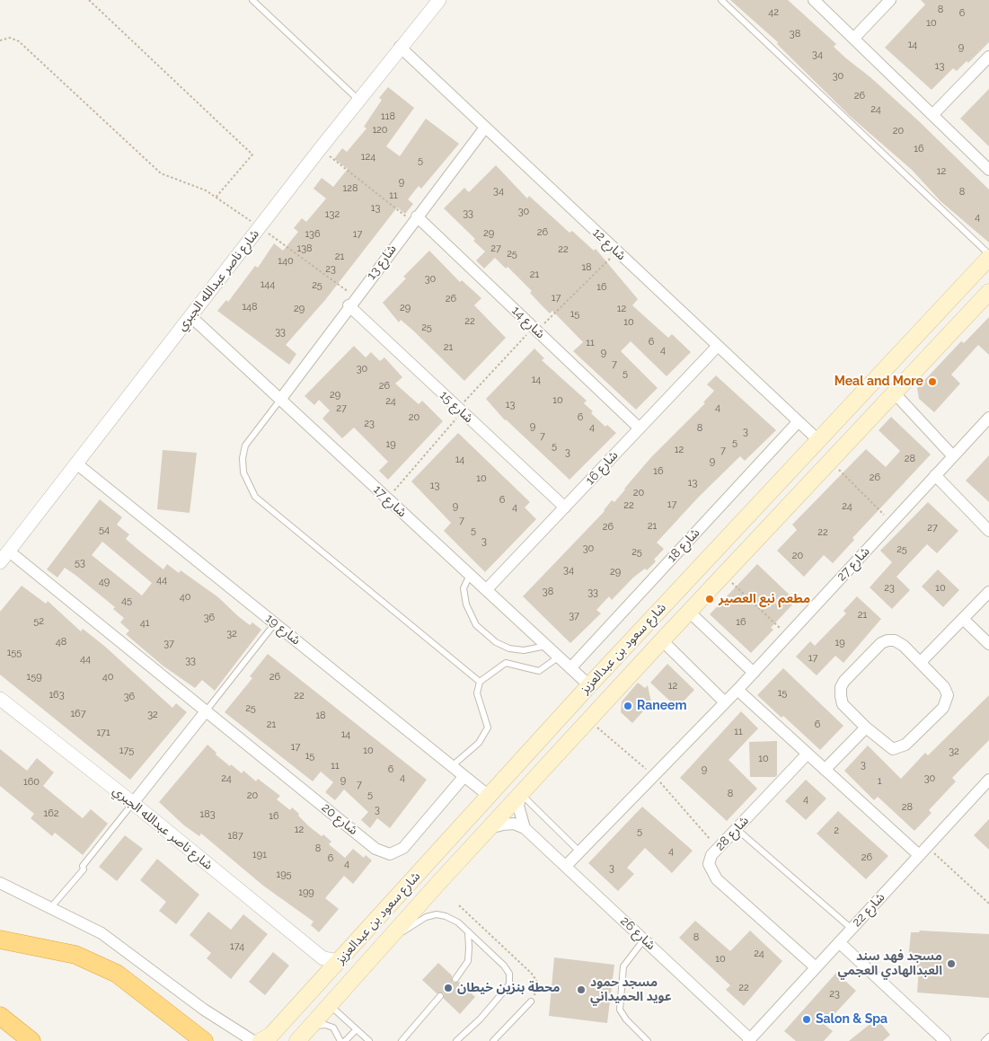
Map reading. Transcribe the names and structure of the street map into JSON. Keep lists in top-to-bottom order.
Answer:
{
  "streets": {
    "main road": ["شارع سعود بن عبدالعزيز"],
    "street": [
      "شارع 12",
      "شارع 13",
      "شارع ناصر عبدالله الجبري",
      "شارع 14",
      "شارع 15",
      "شارع 16",
      "شارع 17",
      "شارع 18",
      "شارع 27",
      "شارع 19",
      "شارع 20",
      "شارع 28",
      "شارع 22",
      "شارع 26"
    ]
  },
  "crossings": [
    ["شارع 12", "شارع 13"],
    ["شارع 12", "شارع ناصر عبدالله الجبري"],
    ["شارع 12", "شارع 16"],
    ["شارع 12", "شارع 18"],
    ["شارع 12", "شارع سعود بن عبدالعزيز"],
    ["شارع 13", "شارع 14"],
    ["شارع 13", "شارع 15"],
    ["شارع 13", "شارع 17"],
    ["شارع ناصر عبدالله الجبري", "شارع 17"],
    ["شارع ناصر عبدالله الجبري", "شارع 19"],
    ["شارع ناصر عبدالله الجبري", "شارع سعود بن عبدالعزيز"],
    ["شارع ناصر عبدالله الجبري", "شارع 20"],
    ["شارع 14", "شارع 16"],
    ["شارع 15", "شارع 16"],
    ["شارع 16", "شارع 17"],
    ["شارع 17", "شارع 18"],
    ["شارع 17", "شارع سعود بن عبدالعزيز"],
    ["شارع 27", "شارع 26"],
    ["شارع 19", "شارع سعود بن عبدالعزيز"],
    ["شارع 19", "شارع 20"],
    ["شارع 28", "شارع 22"],
    ["شارع 22", "شارع 26"]
  ],
  "places": [
    "Meal and More",
    "مطعم نبع العصير",
    "Raneem",
    "مسجد فهد سند العبدالهادي العجمي",
    "محطة بنزين خيطان",
    "مسجد حمود عويد الحميداني",
    "Salon & Spa"
  ],
  "house_numbers": [
    "8",
    "42",
    "6",
    "10",
    "38",
    "14",
    "9",
    "34",
    "13",
    "30",
    "26",
    "24",
    "118",
    "120",
    "20",
    "16",
    "124",
    "5",
    "12",
    "9",
    "128",
    "34",
    "8",
    "11",
    "13",
    "30",
    "33",
    "132",
    "4",
    "26",
    "29",
    "136",
    "17",
    "138",
    "27",
    "22",
    "25",
    "21",
    "140",
    "18",
    "23",
    "21",
    "30",
    "144",
    "25",
    "16",
    "17",
    "26",
    "148",
    "29",
    "29",
    "12",
    "15",
    "22",
    "10",
    "25",
    "33",
    "6",
    "11",
    "21",
    "4",
    "9",
    "7",
    "30",
    "5",
    "14",
    "26",
    "29",
    "10",
    "24",
    "13",
    "4",
    "27",
    "20",
    "6",
    "23",
    "9",
    "4",
    "8",
    "3",
    "7",
    "5",
    "19",
    "5",
    "12",
    "7",
    "3",
    "28",
    "14",
    "9",
    "16",
    "26",
    "10",
    "13",
    "13",
    "20",
    "6",
    "17",
    "22",
    "9",
    "24",
    "4",
    "7",
    "21",
    "26",
    "27",
    "54",
    "5",
    "22",
    "3",
    "30",
    "25",
    "25",
    "20",
    "53",
    "34",
    "29",
    "44",
    "49",
    "23",
    "10",
    "38",
    "33",
    "40",
    "45",
    "21",
    "37",
    "36",
    "52",
    "16",
    "41",
    "32",
    "48",
    "19",
    "37",
    "155",
    "17",
    "44",
    "33",
    "159",
    "40",
    "26",
    "12",
    "15",
    "163",
    "22",
    "36",
    "25",
    "167",
    "32",
    "18",
    "21",
    "6",
    "11",
    "171",
    "14",
    "17",
    "175",
    "10",
    "32",
    "15",
    "10",
    "3",
    "11",
    "6",
    "9",
    "4",
    "24",
    "30",
    "9",
    "1",
    "160",
    "7",
    "8",
    "5",
    "20",
    "4",
    "28",
    "3",
    "162",
    "183",
    "16",
    "12",
    "2",
    "5",
    "187",
    "8",
    "4",
    "191",
    "26",
    "6",
    "4",
    "3",
    "195",
    "199",
    "8",
    "174",
    "24",
    "10",
    "22",
    "23"
  ]
}
